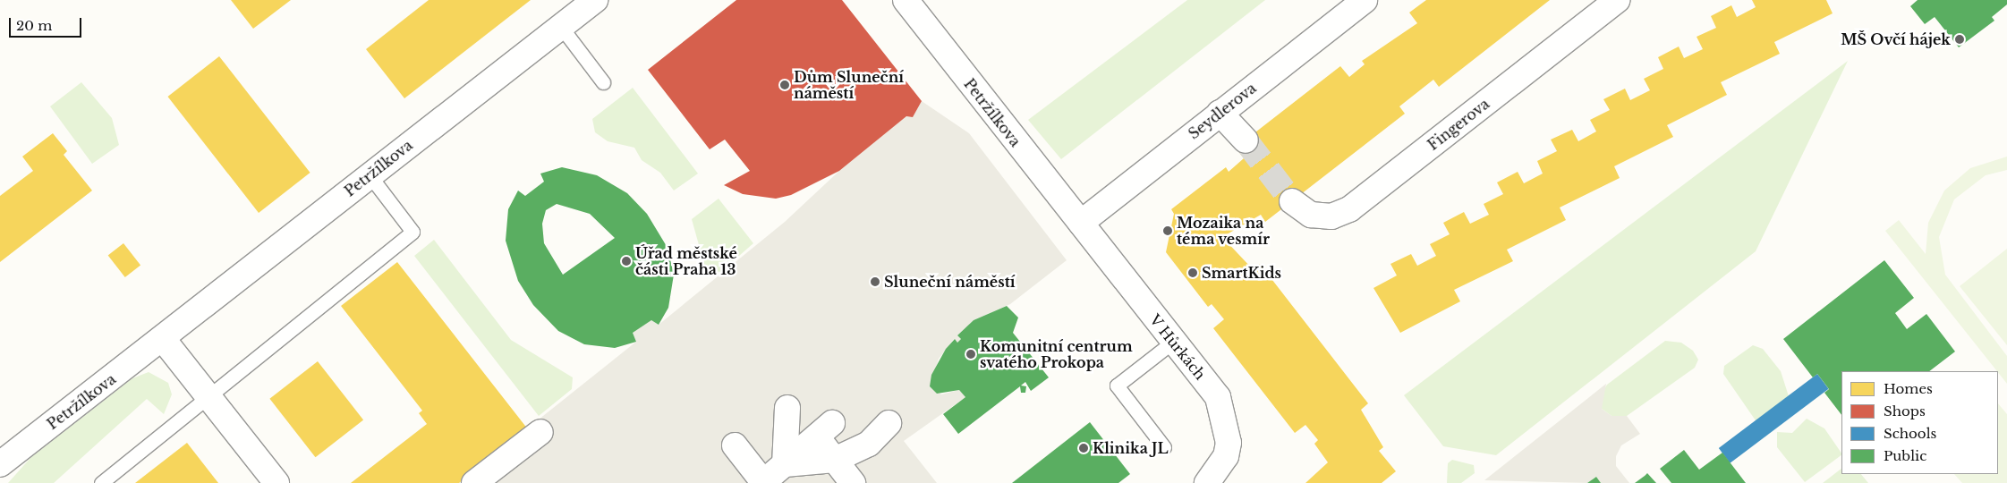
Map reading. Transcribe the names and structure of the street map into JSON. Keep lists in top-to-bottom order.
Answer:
{
  "streets": {
    "street": [
      "Seydlerova",
      "Petržílkova",
      "Fingerova",
      "V Hůrkách"
    ]
  },
  "crossings": [
    ["Seydlerova", "Petržílkova"],
    ["Seydlerova", "V Hůrkách"],
    ["Petržílkova", "V Hůrkách"]
  ],
  "places": [
    "MŠ Ovčí hájek",
    "Dům Sluneční náměstí",
    "Mozaika na téma vesmír",
    "Úřad městské části Praha 13",
    "SmartKids",
    "Sluneční náměstí",
    "Komunitní centrum svatého Prokopa",
    "Klinika JL"
  ],
  "legend": [
    "Homes",
    "Shops",
    "Schools",
    "Public"
  ],
  "scale_bar": "20 m"
}
